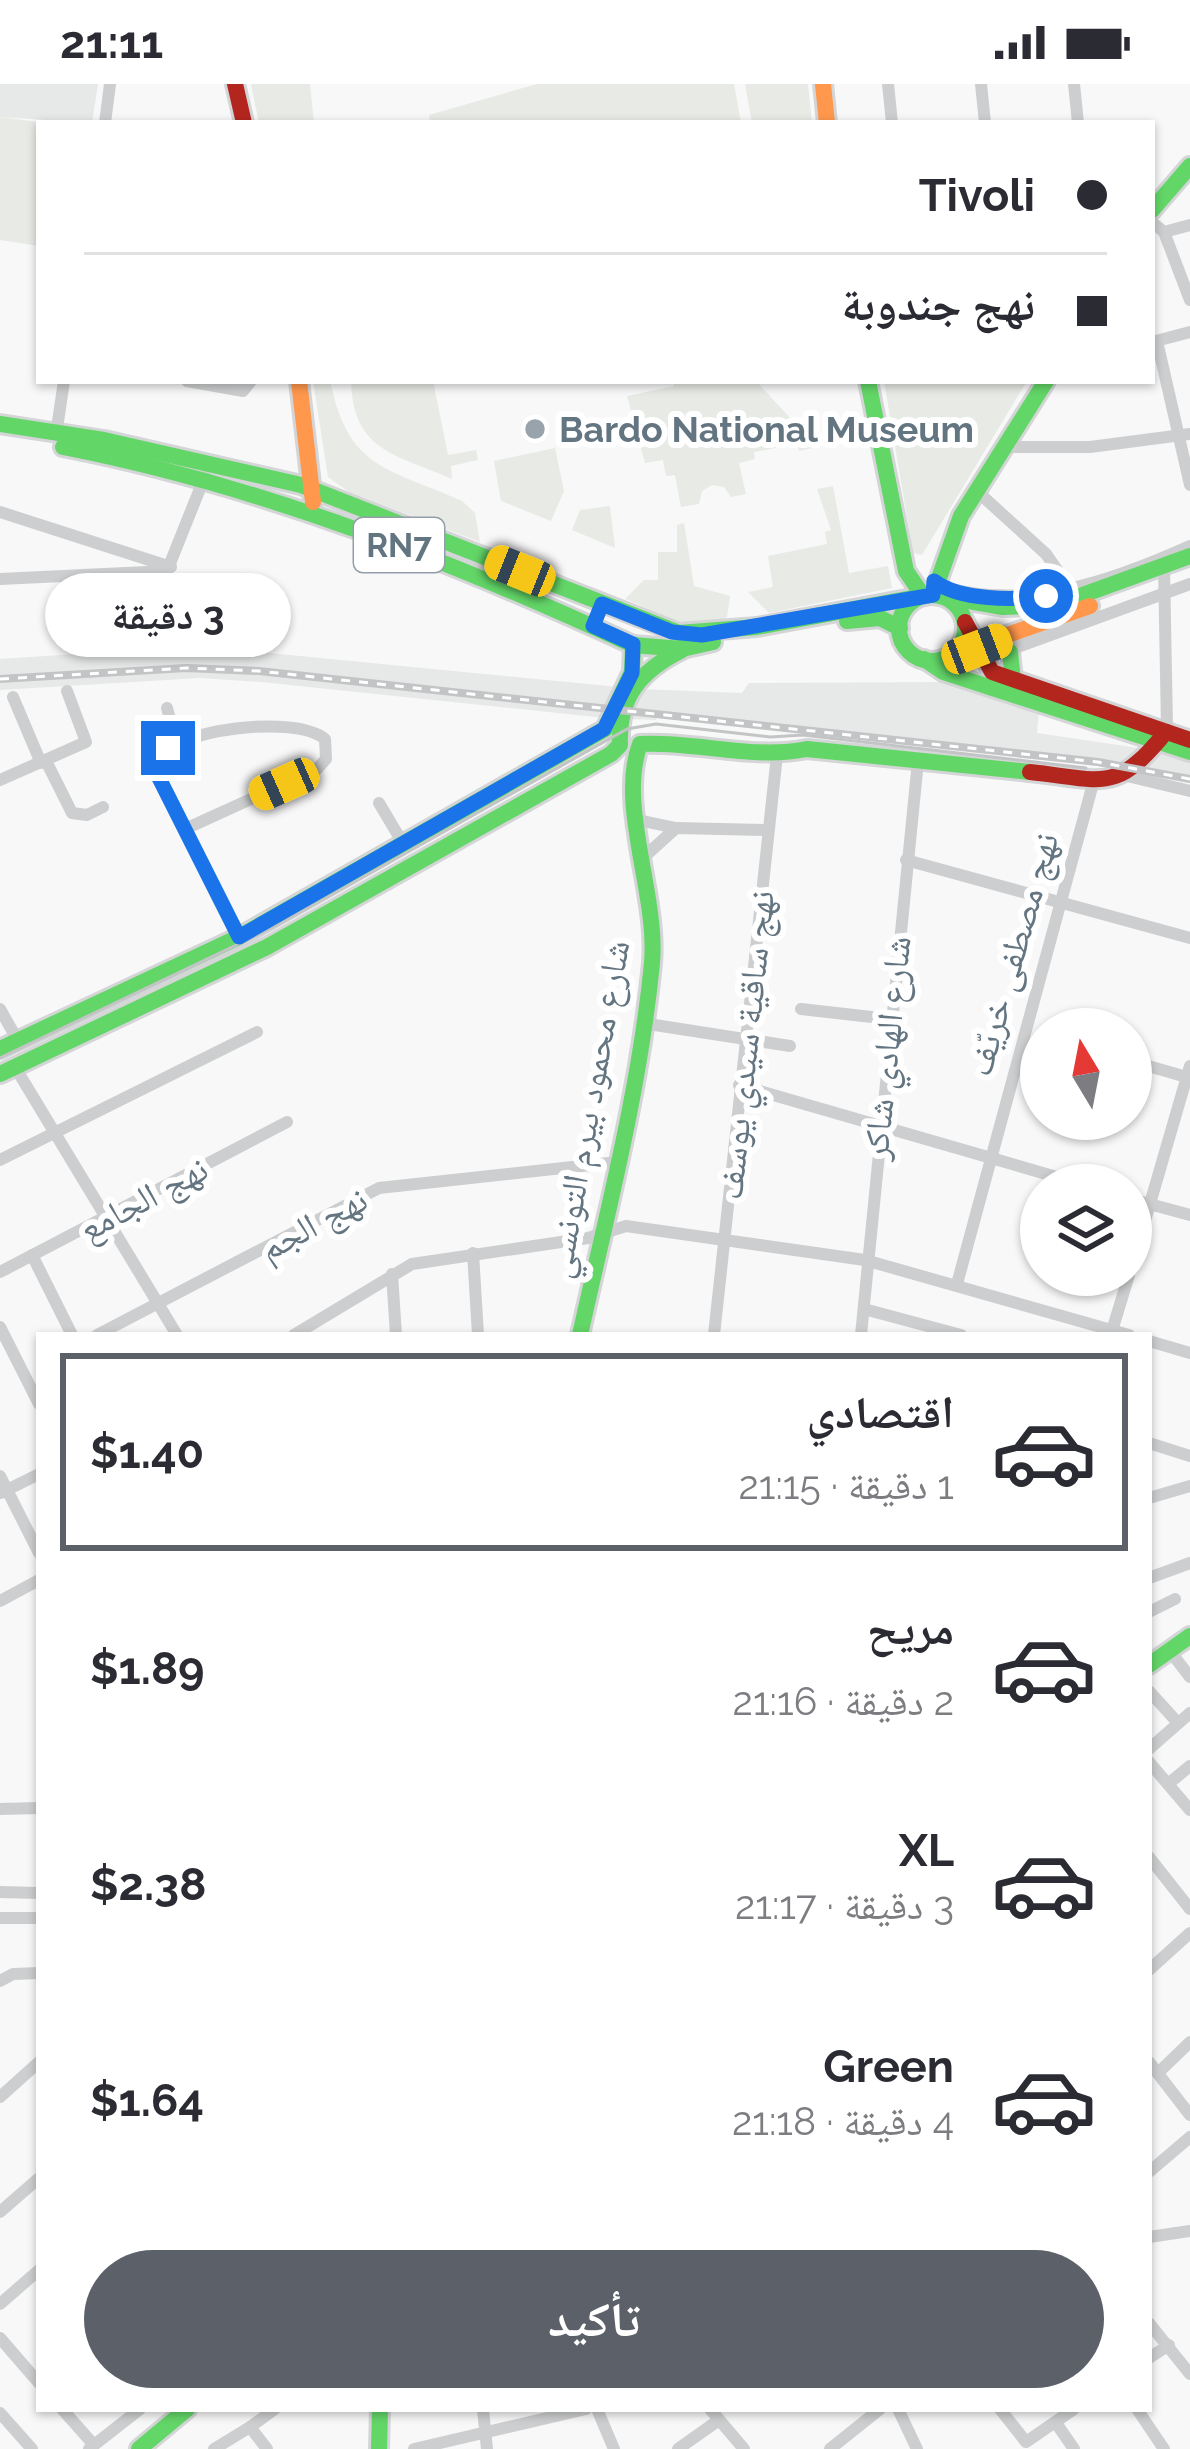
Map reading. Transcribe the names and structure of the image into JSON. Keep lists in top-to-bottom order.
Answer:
{
  "streets": {
    "main road": ["RN7", "شارع محمود بيرم التونسي"],
    "street": [
      "نهج مصطفى خريّف",
      "نهج ساقية سيدي يوسف",
      "شارع الهادي شاكر",
      "نهج الجامع",
      "نهج الجم"
    ]
  },
  "crossings": [
    ["نهج ساقية سيدي يوسف", "شارع محمود بيرم التونسي"],
    ["شارع محمود بيرم التونسي", "نهج الجم"]
  ],
  "places": ["Bardo National Museum"],
  "north": "top",
  "page": {
    "status": "21:11",
    "banner": ["Tivoli", "نهج جندوبة"],
    "bubble": "3 دقيقة",
    "list": [
      {
        "name": "اقتصادي",
        "note": "1 دقيقة · 21:15",
        "value": "$1.40"
      },
      {
        "name": "مريح",
        "note": "2 دقيقة · 21:16",
        "value": "$1.89"
      },
      {
        "name": "XL",
        "note": "3 دقيقة · 21:17",
        "value": "$2.38"
      },
      {
        "name": "Green",
        "note": "4 دقيقة · 21:18",
        "value": "$1.64"
      }
    ],
    "buttons": "تأكيد"
  }
}
